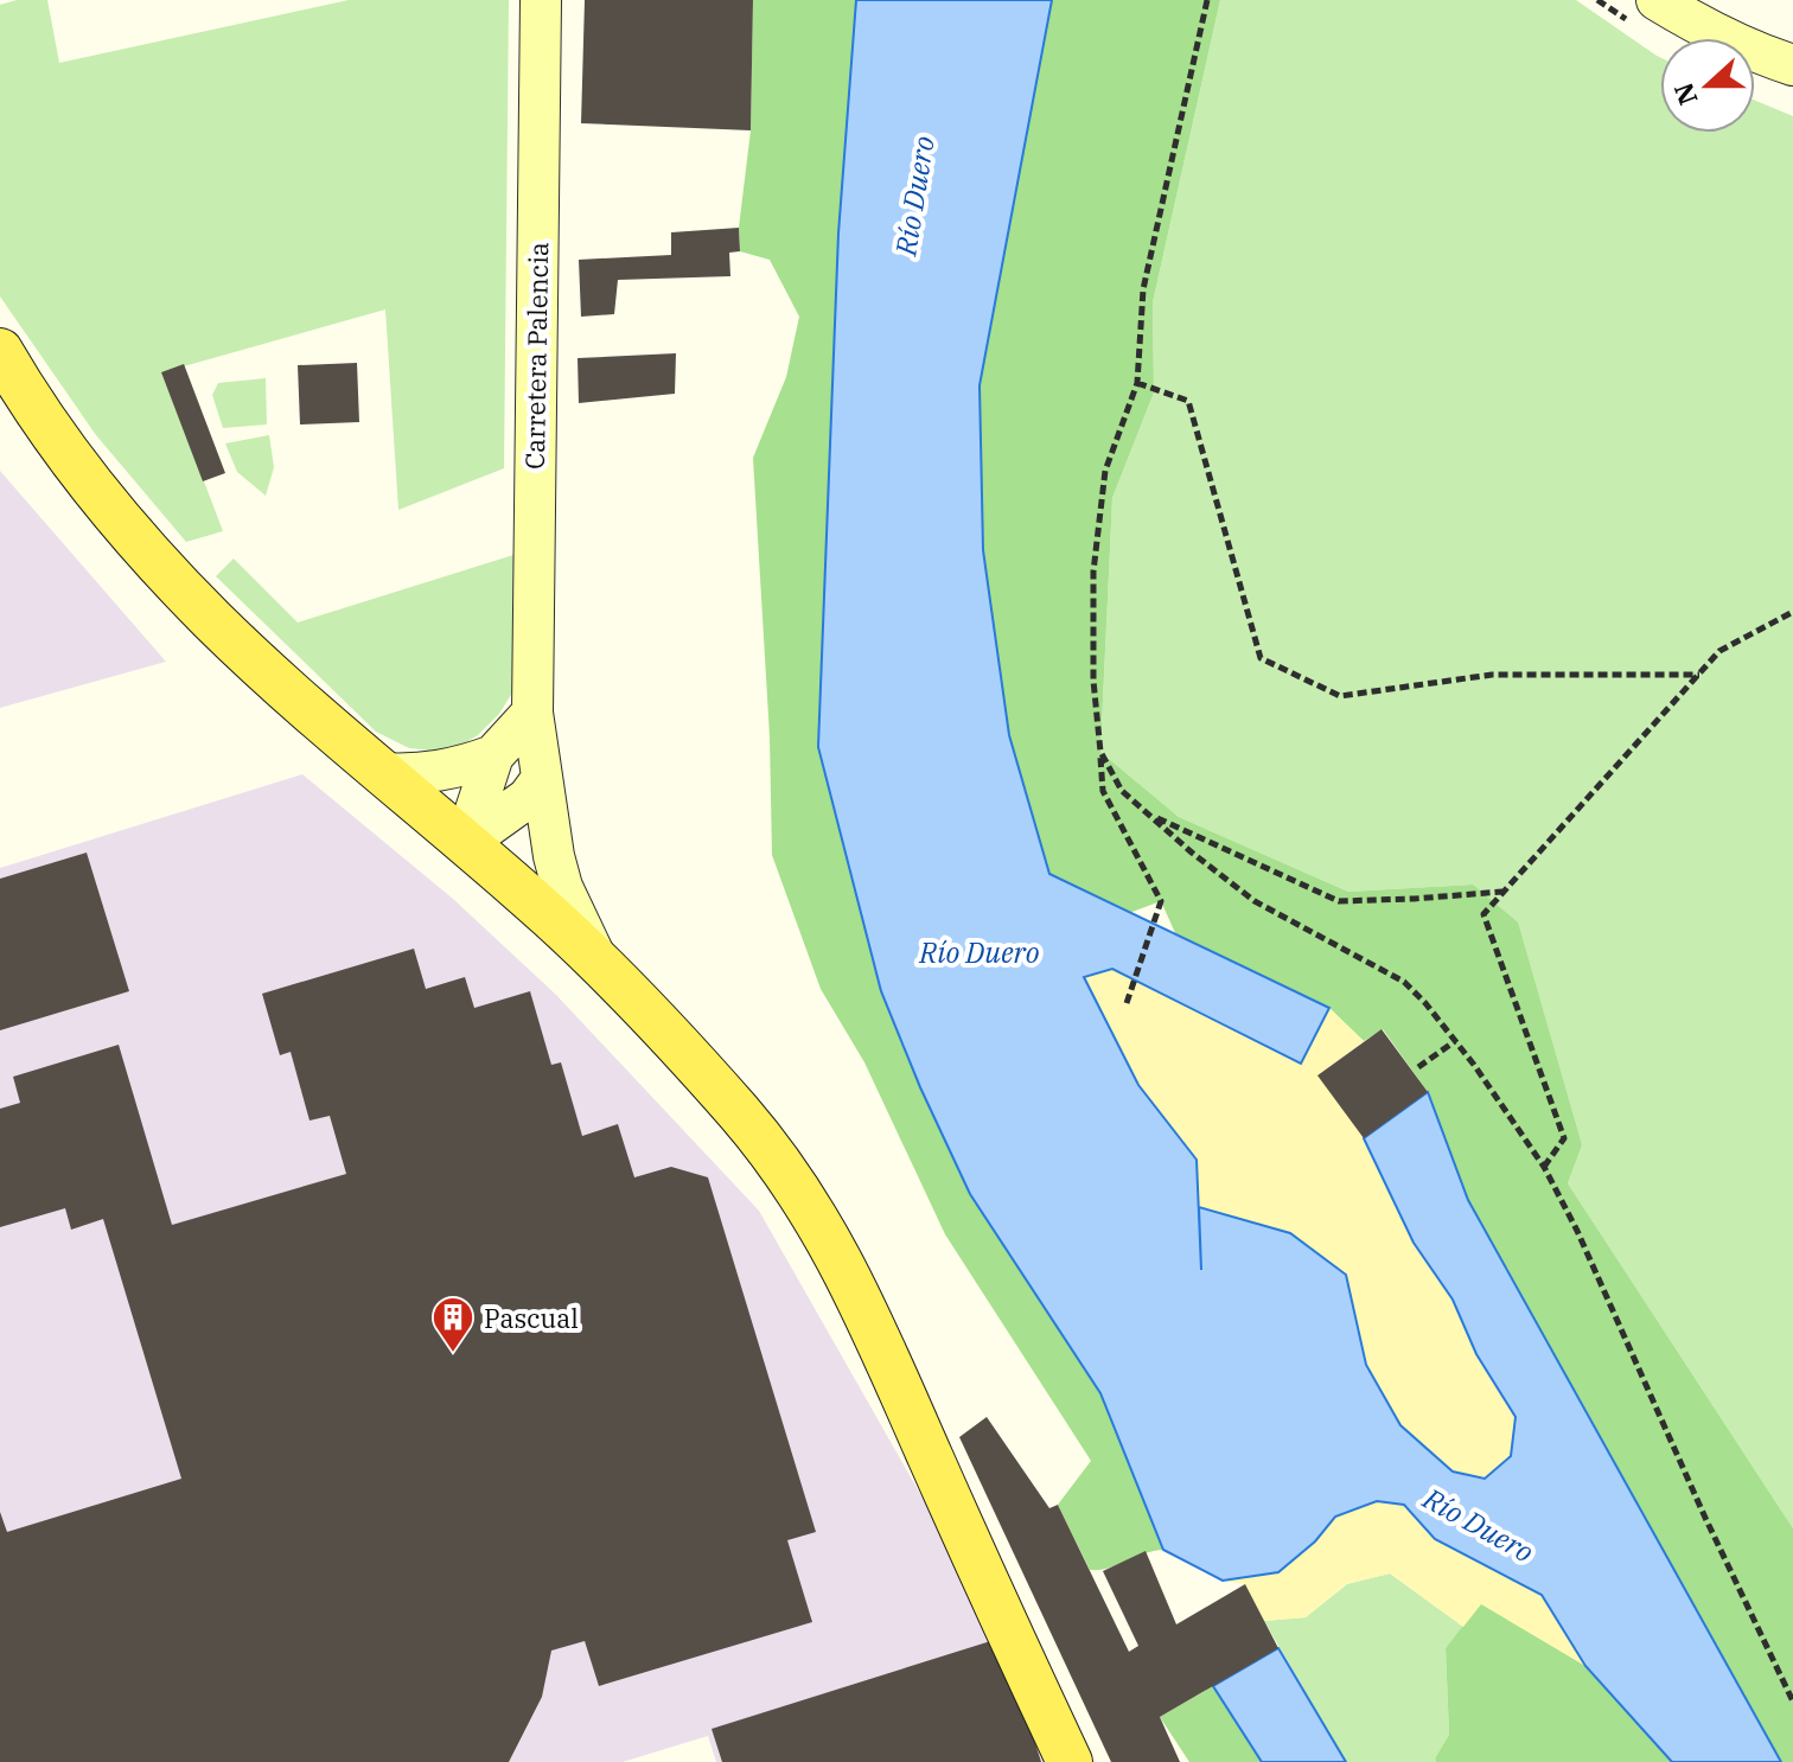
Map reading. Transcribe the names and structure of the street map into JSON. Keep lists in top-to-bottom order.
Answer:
{
  "streets": {
    "street": ["Carretera Palencia"]
  },
  "water": ["Río Duero"],
  "places": {
    "building": ["Pascual"]
  },
  "north": "left"
}
